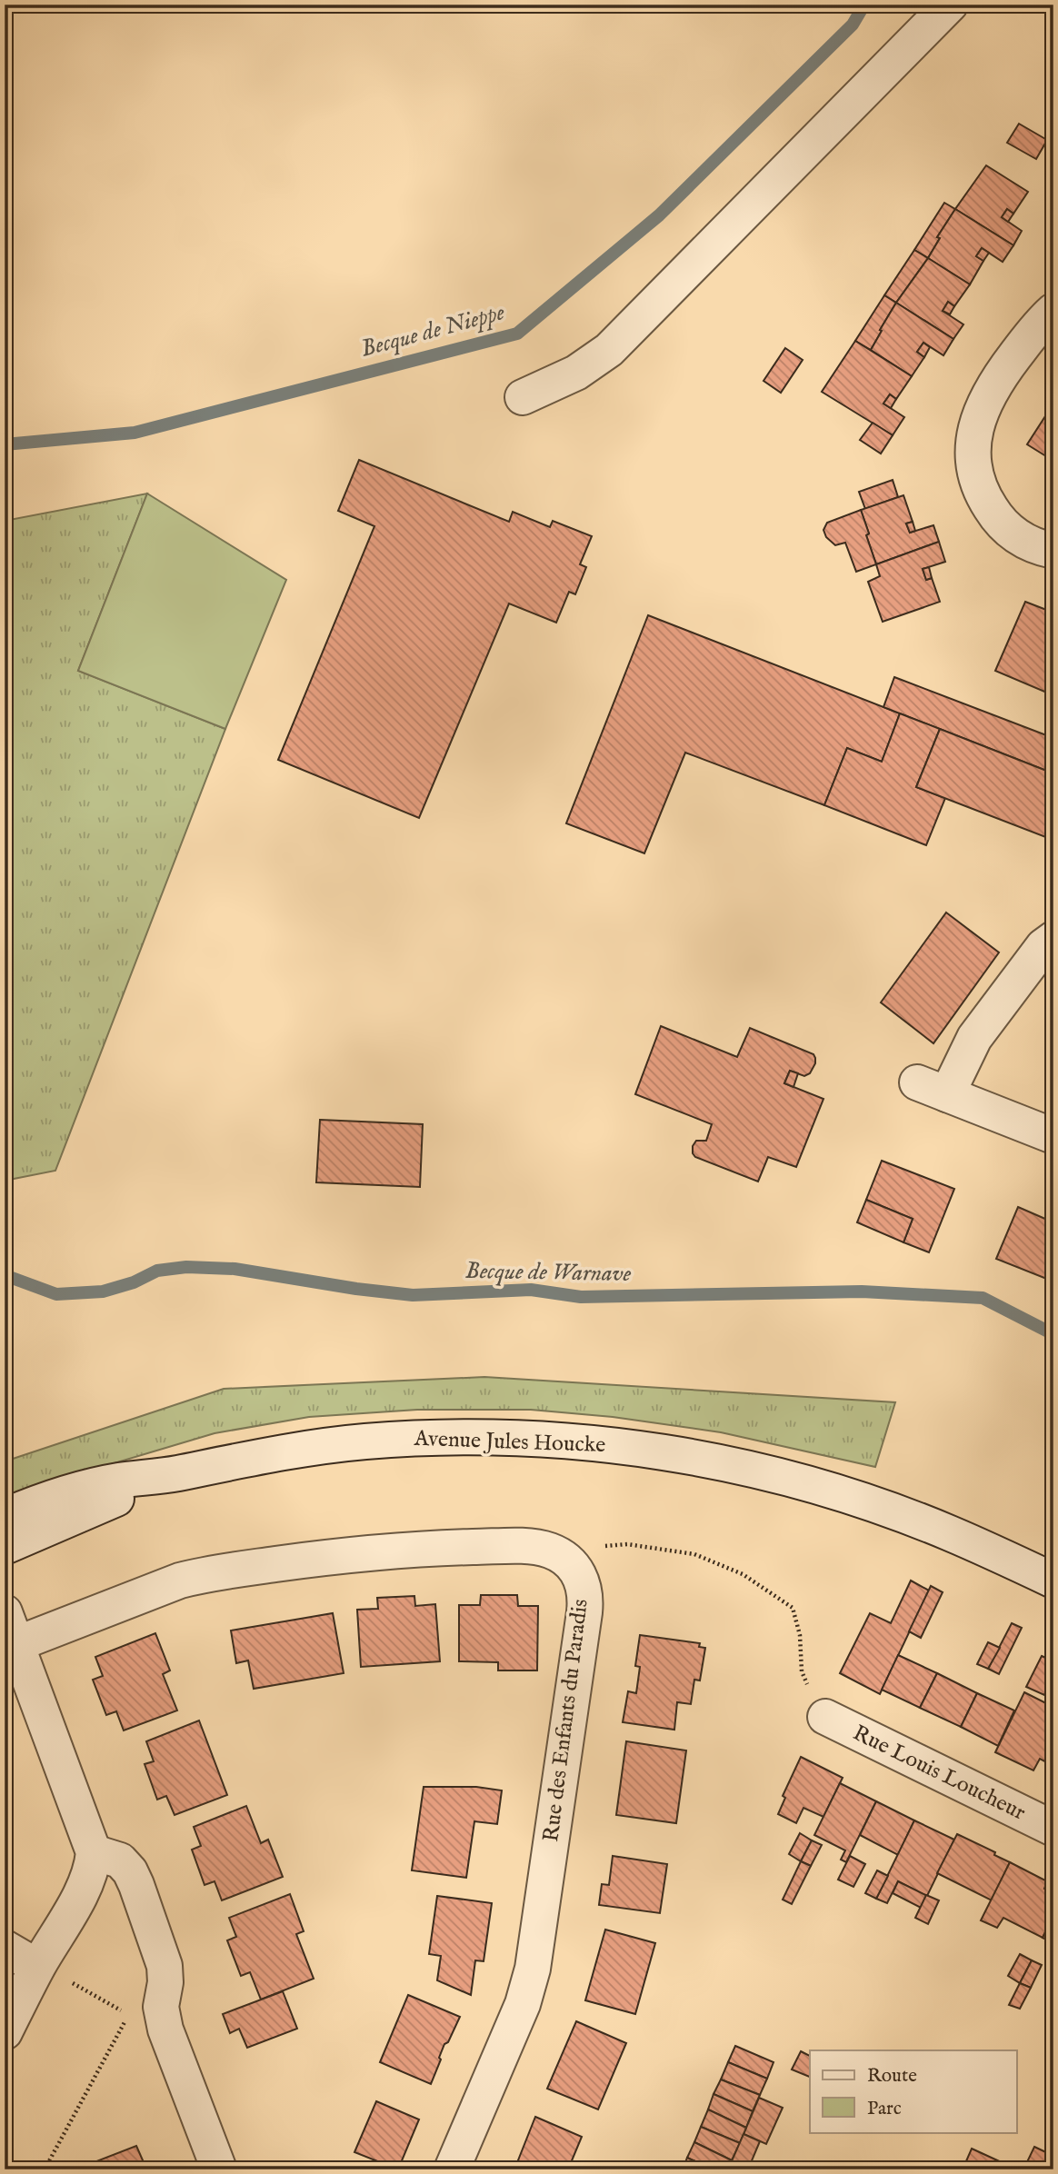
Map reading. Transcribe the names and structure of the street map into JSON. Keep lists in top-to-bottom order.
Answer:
{
  "streets": {
    "street": ["Avenue Jules Houcke", "Rue des Enfants du Paradis", "Rue Louis Loucheur"]
  },
  "water": ["Becque de Nieppe", "Becque de Warnave"],
  "legend": ["Route", "Parc"]
}
